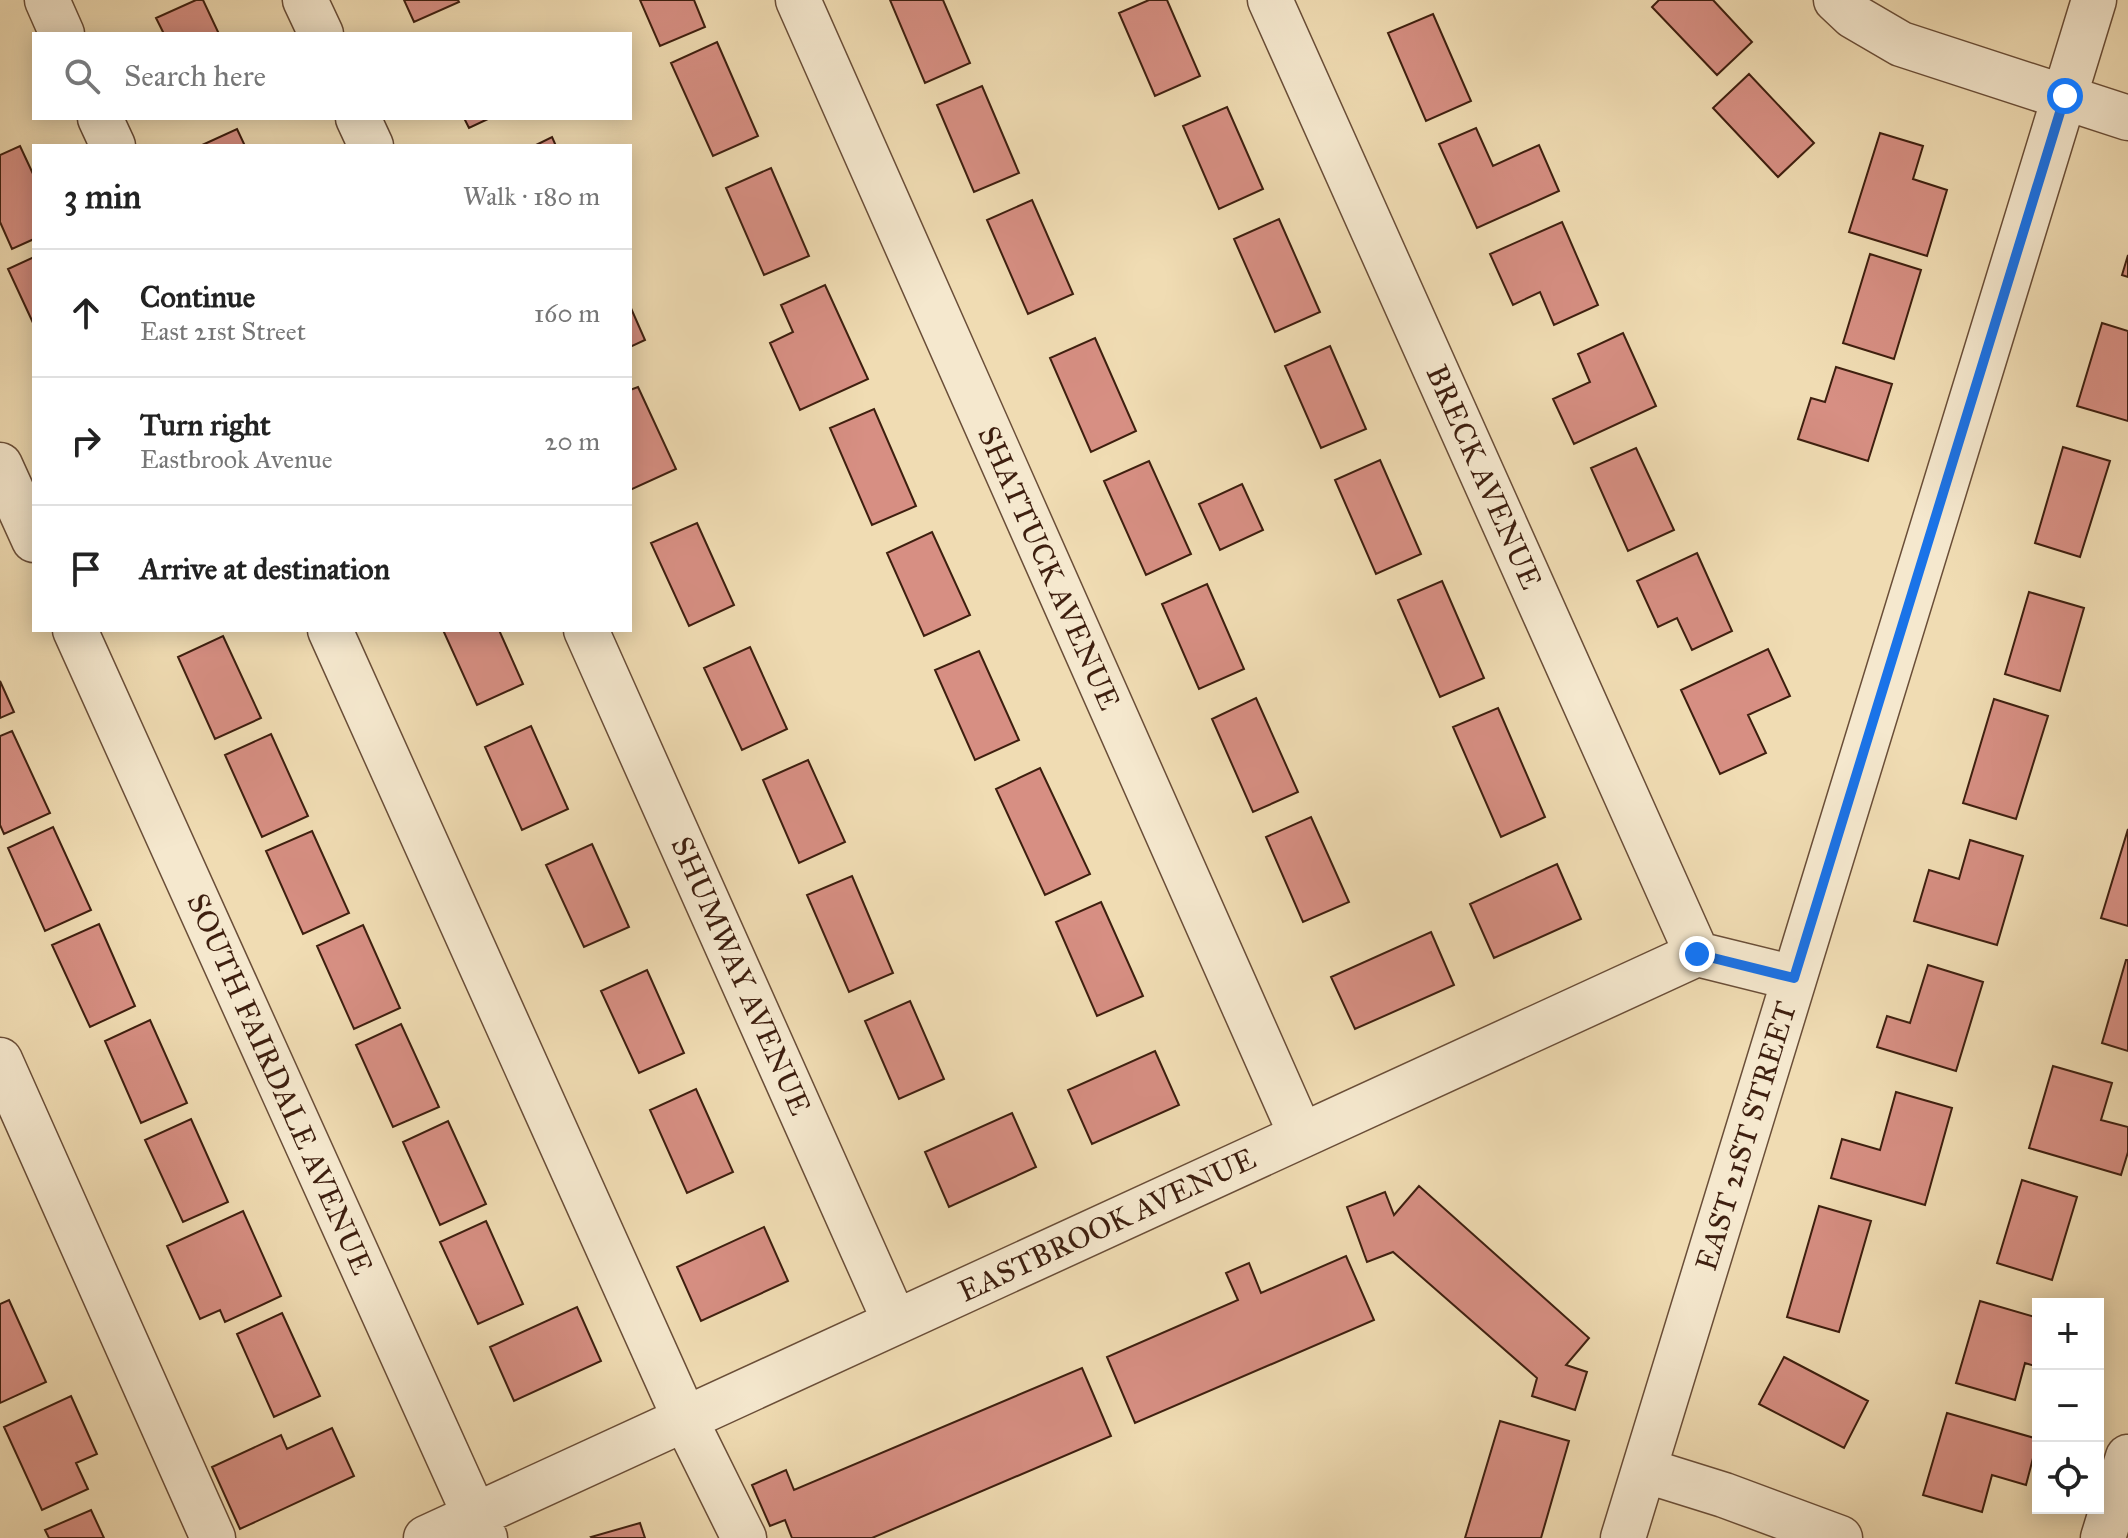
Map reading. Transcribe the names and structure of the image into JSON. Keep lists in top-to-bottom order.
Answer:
{
  "streets": {
    "street": [
      "BRECK AVENUE",
      "SHATTUCK AVENUE",
      "SHUMWAY AVENUE",
      "SOUTH FAIRDALE AVENUE",
      "EAST 21ST STREET",
      "EASTBROOK AVENUE"
    ]
  },
  "crossings": [
    ["BRECK AVENUE", "EASTBROOK AVENUE"],
    ["SHATTUCK AVENUE", "EASTBROOK AVENUE"],
    ["SHUMWAY AVENUE", "EASTBROOK AVENUE"],
    ["SOUTH FAIRDALE AVENUE", "EASTBROOK AVENUE"]
  ],
  "page": {
    "search": "Search here",
    "heading": ["3 min", "Walk · 180 m"],
    "list": [
      ["Continue", "East 21st Street", "160 m"],
      ["Turn right", "Eastbrook Avenue", "20 m"],
      "Arrive at destination"
    ],
    "map_buttons": ["+", "−"]
  }
}
